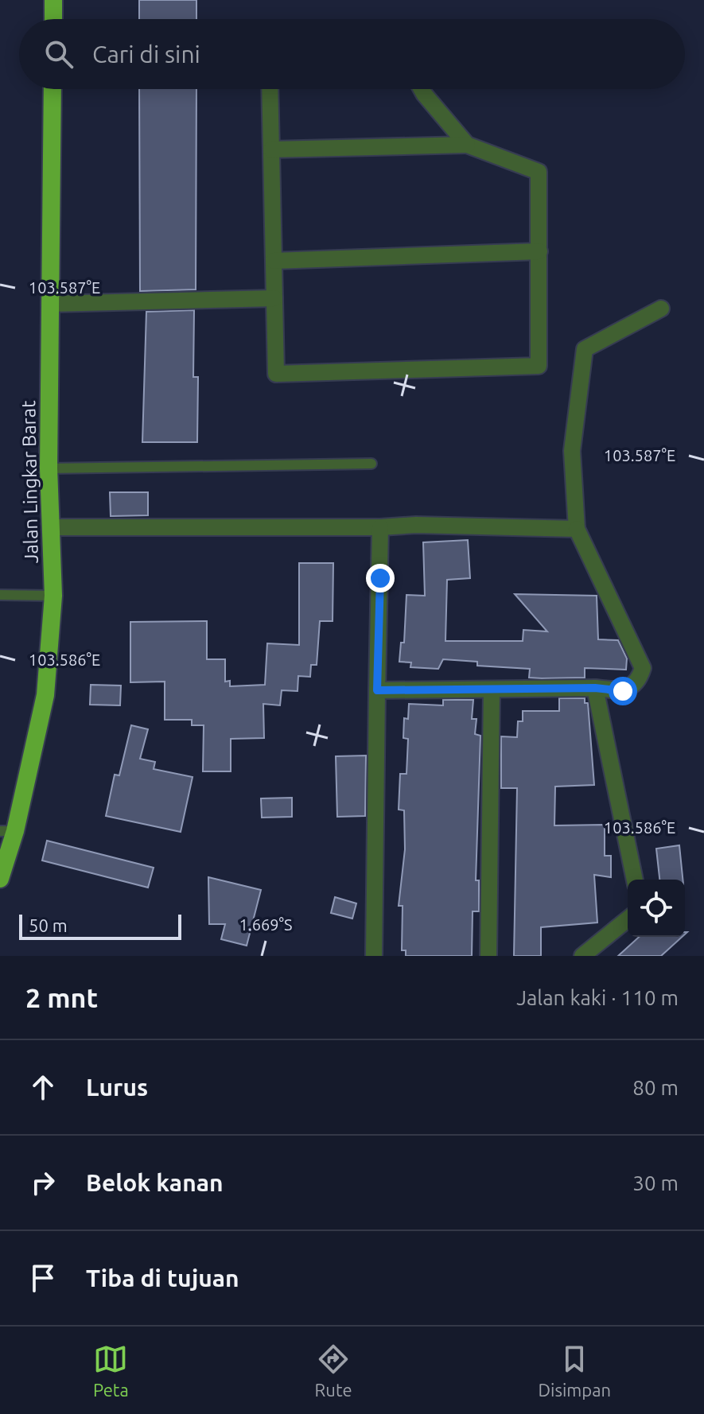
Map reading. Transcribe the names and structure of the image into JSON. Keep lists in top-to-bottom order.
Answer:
{
  "streets": {
    "highway": ["Jalan Lingkar Barat"]
  },
  "scale_bar": "50 m",
  "page": {
    "search": "Cari di sini",
    "scale": "50 m",
    "heading": ["2 mnt", "Jalan kaki · 110 m"],
    "list": [
      ["Lurus", "80 m"],
      ["Belok kanan", "30 m"],
      "Tiba di tujuan"
    ],
    "nav": ["Peta", "Rute", "Disimpan"]
  },
  "coordinates": ["103.587°E", "103.586°E", "1.669°S"]
}
